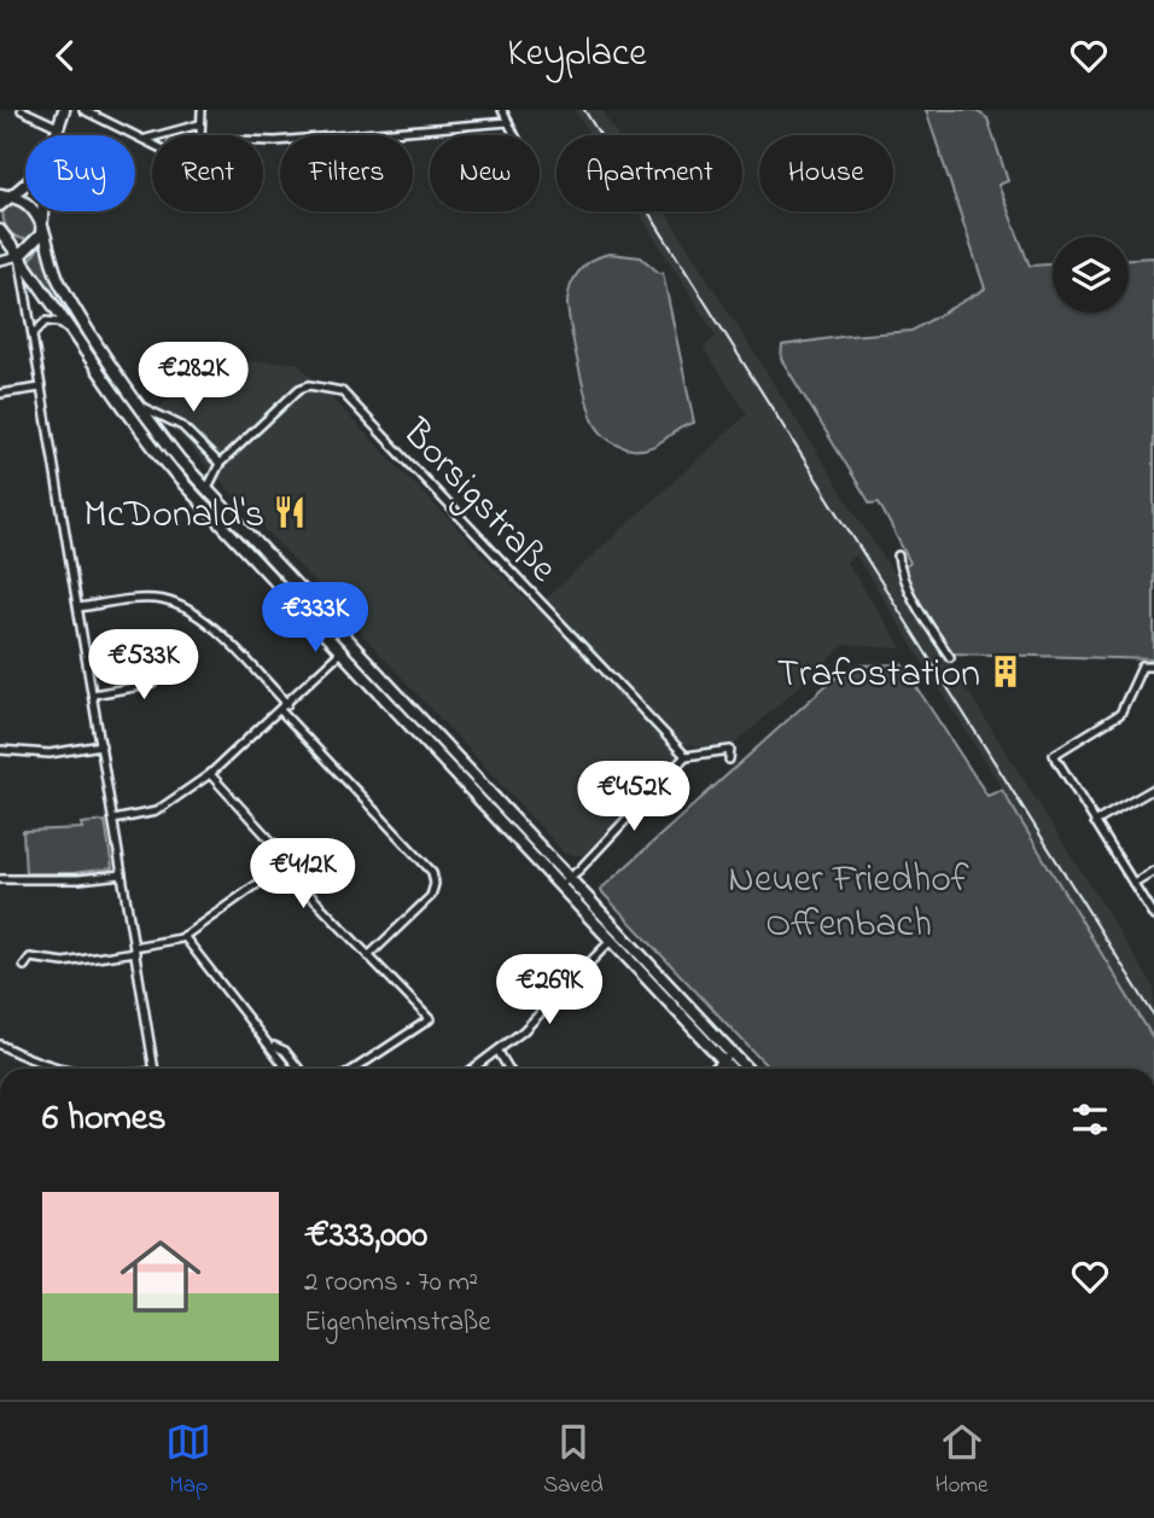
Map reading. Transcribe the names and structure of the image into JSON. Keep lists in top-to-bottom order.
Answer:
{
  "streets": {
    "street": ["Borsigstraße"]
  },
  "parks": ["Neuer Friedhof Offenbach"],
  "places": {
    "restaurant": ["McDonald's"],
    "building": ["Trafostation"]
  },
  "page": {
    "header": "Keyplace",
    "chip": [
      "Buy",
      "Rent",
      "Filters",
      "New",
      "Apartment",
      "House"
    ],
    "price": [
      "€282K",
      "€333K",
      "€533K",
      "€452K",
      "€412K",
      "€269K"
    ],
    "heading": "6 homes",
    "list": [
      {
        "name": "€333,000",
        "note": "2 rooms · 70 m² · Eigenheimstraße"
      }
    ],
    "tabs": ["Map", "Saved", "Home"]
  }
}
